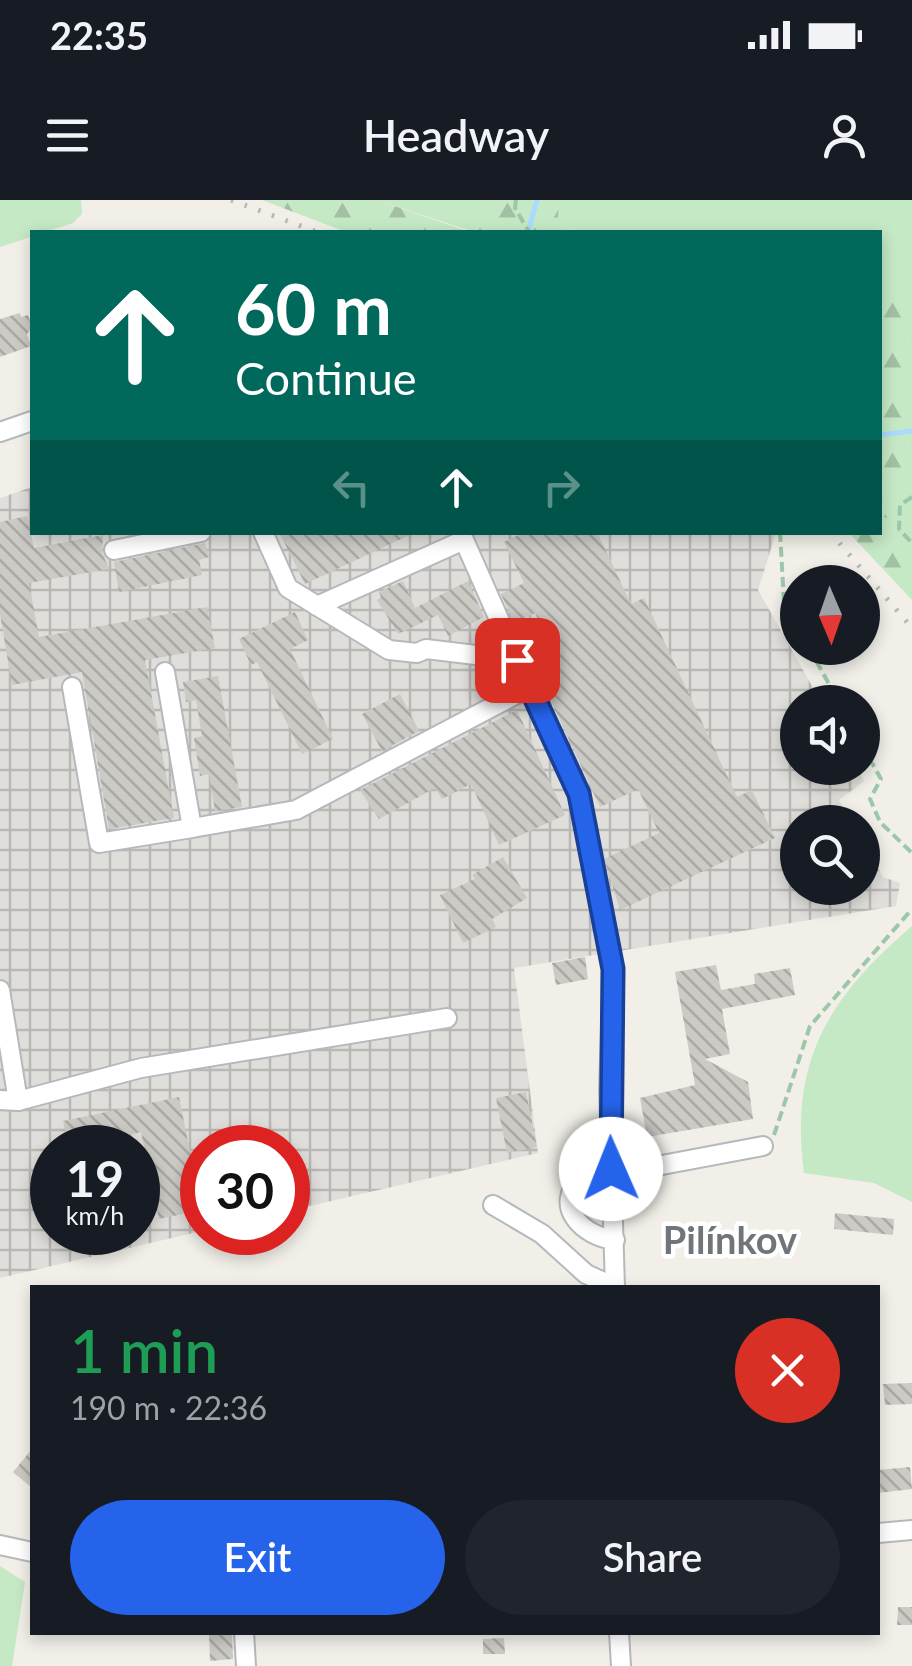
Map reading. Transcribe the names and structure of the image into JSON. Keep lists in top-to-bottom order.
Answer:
{
  "districts": ["Pilínkov"],
  "north": "bottom",
  "page": {
    "status": "22:35",
    "header": "Headway",
    "turn": ["60 m", "Continue"],
    "speed": "19 km/h",
    "limit": "30",
    "heading": ["1 min", "190 m · 22:36"],
    "buttons": ["Exit", "Share"]
  }
}
